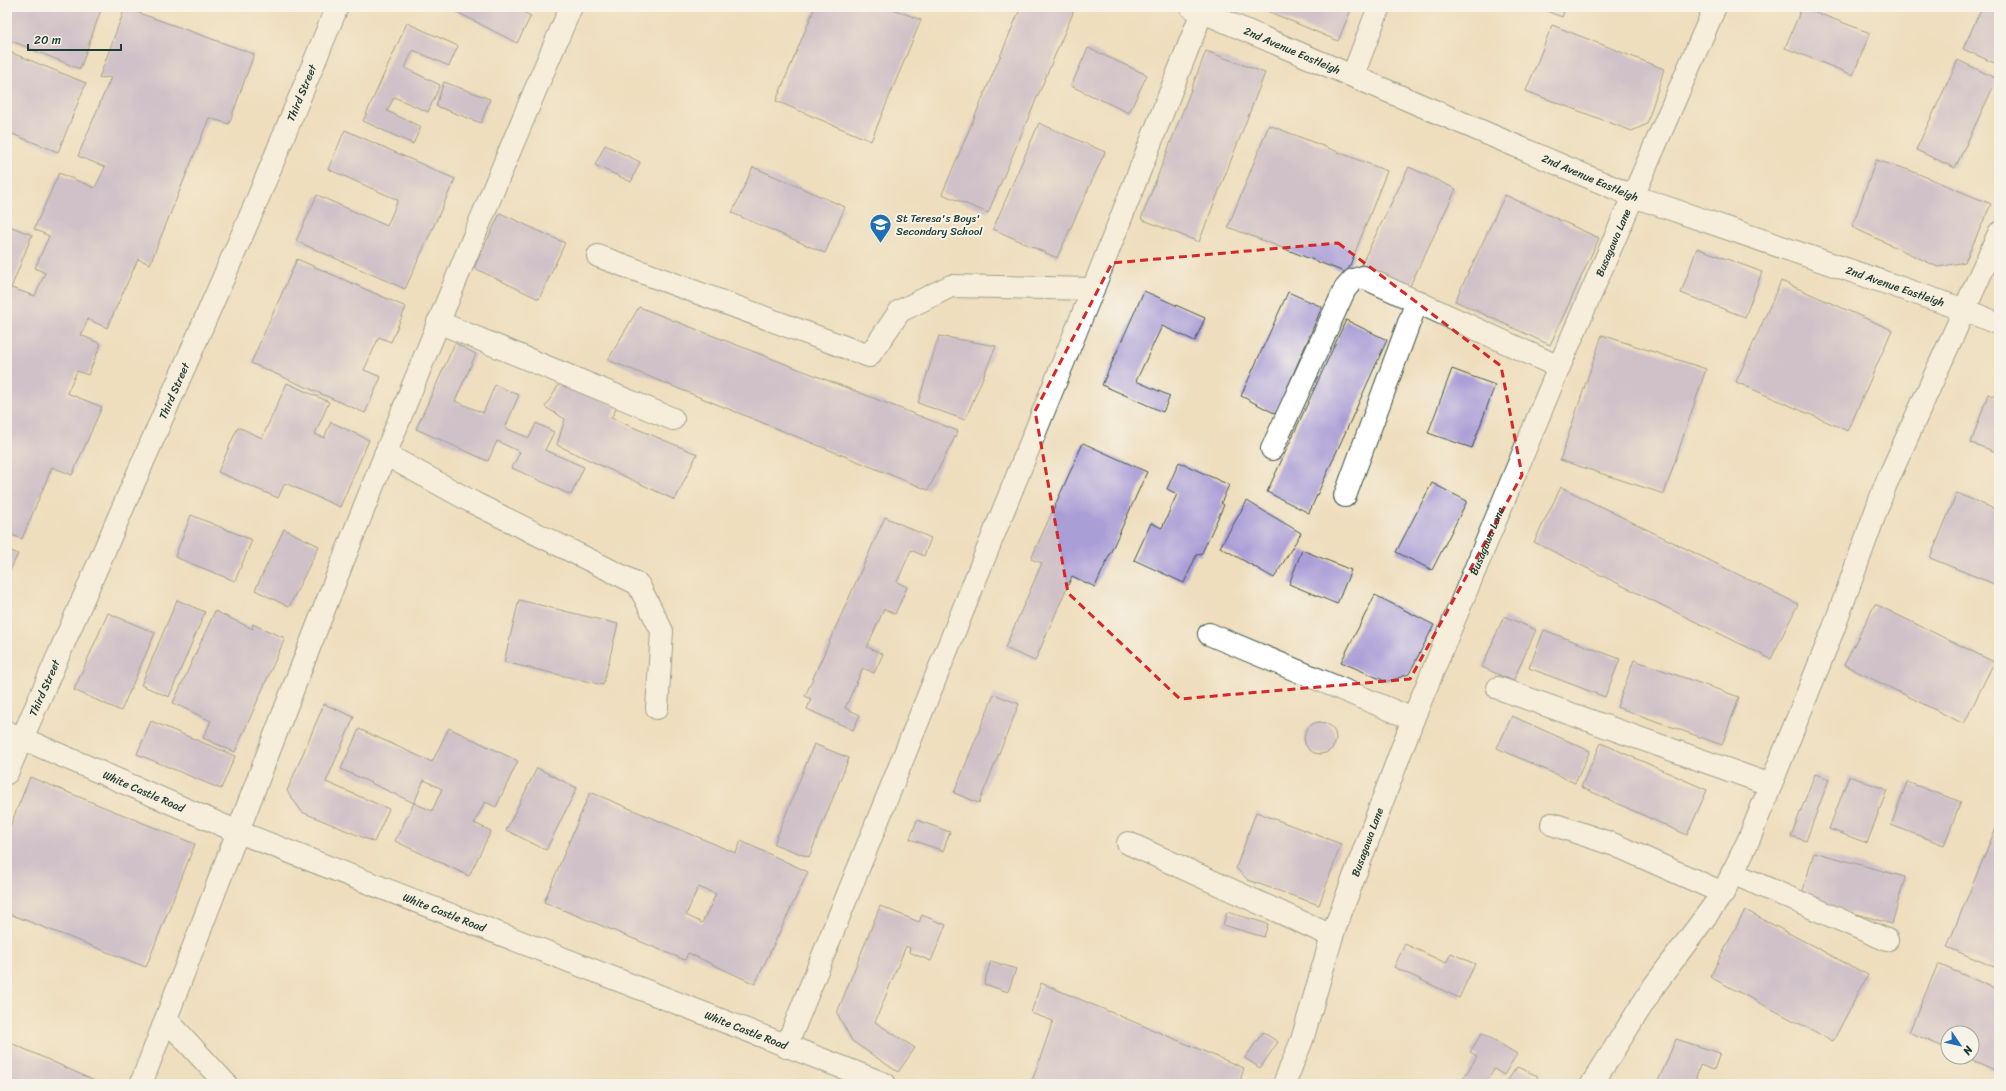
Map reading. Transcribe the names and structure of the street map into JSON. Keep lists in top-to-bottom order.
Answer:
{
  "streets": {
    "street": [
      "2nd Avenue Eastleigh",
      "Third Street",
      "Busagawa Lane",
      "White Castle Road"
    ]
  },
  "crossings": [
    ["2nd Avenue Eastleigh", "Busagawa Lane"],
    ["Third Street", "White Castle Road"]
  ],
  "places": {
    "school or university": ["St Teresa's Boys' Secondary School"]
  },
  "scale_bar": "20 m",
  "north": "bottom right"
}
